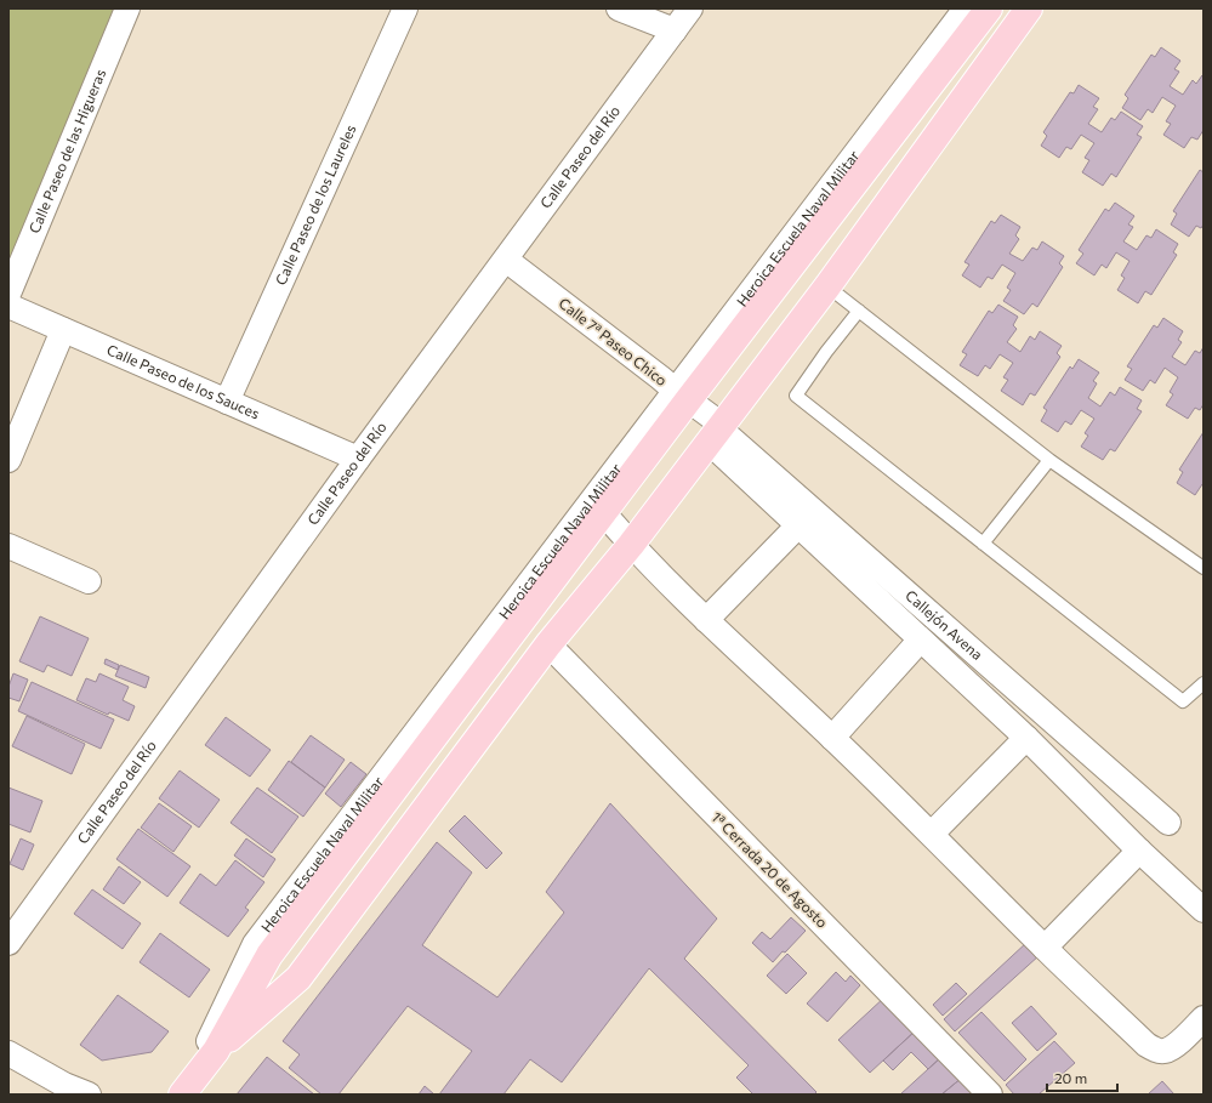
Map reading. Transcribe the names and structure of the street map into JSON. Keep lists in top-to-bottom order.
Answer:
{
  "streets": {
    "main road": ["Heroica Escuela Naval Militar"],
    "street": [
      "Calle Paseo de las Higueras",
      "Calle Paseo del Río",
      "Calle Paseo de los Laureles",
      "Calle 7ª Paseo Chico",
      "Calle Paseo de los Sauces",
      "Callejón Avena",
      "1ª Cerrada 20 de Agosto"
    ]
  },
  "crossings": [
    ["Calle Paseo del Río", "Calle 7ª Paseo Chico"],
    ["Calle Paseo del Río", "Calle Paseo de los Sauces"],
    ["Calle Paseo de los Laureles", "Calle Paseo de los Sauces"],
    ["Heroica Escuela Naval Militar", "Calle 7ª Paseo Chico"],
    ["Heroica Escuela Naval Militar", "Callejón Avena"],
    ["Heroica Escuela Naval Militar", "1ª Cerrada 20 de Agosto"],
    ["Calle 7ª Paseo Chico", "Callejón Avena"]
  ],
  "scale_bar": "20 m"
}
